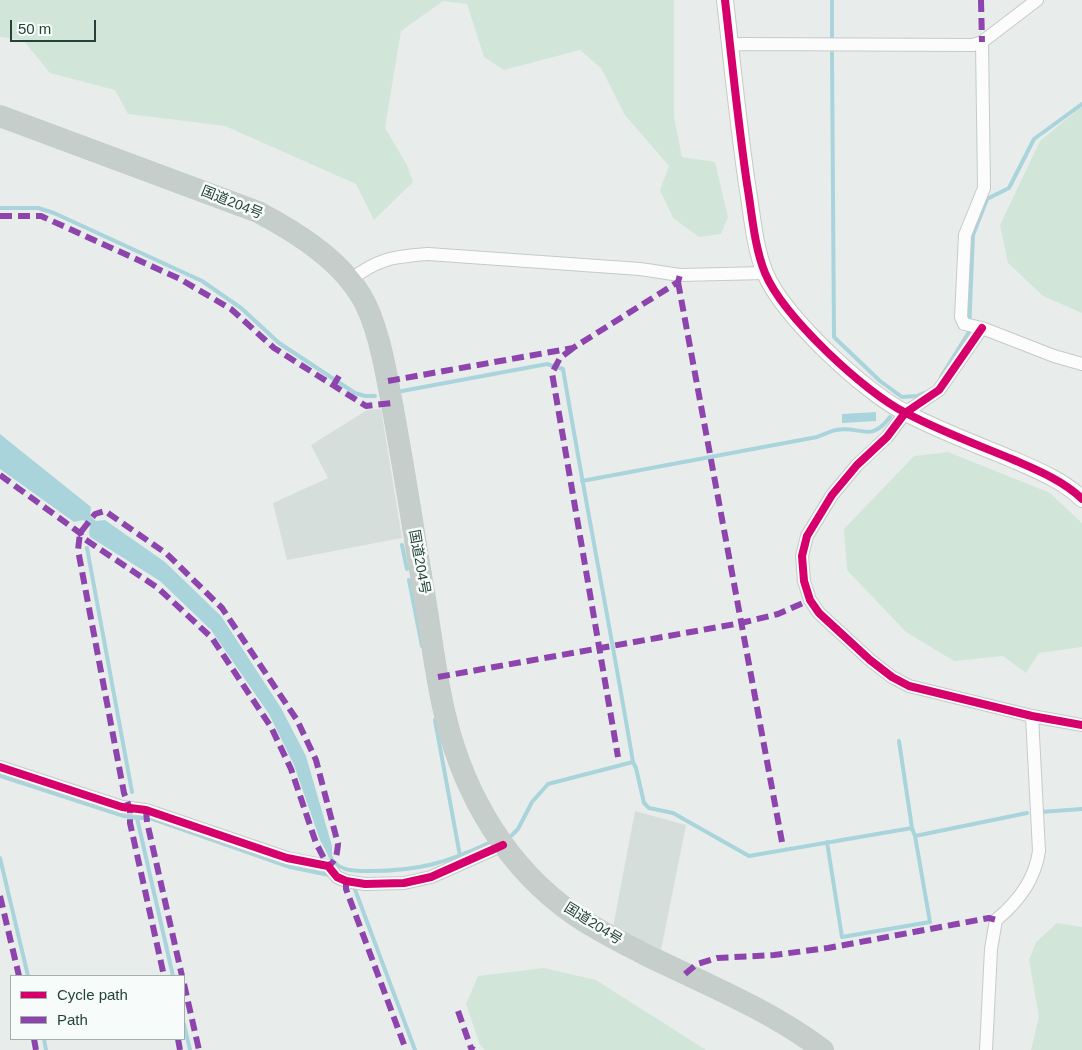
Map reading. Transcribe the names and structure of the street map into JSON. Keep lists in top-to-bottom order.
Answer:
{
  "streets": {
    "highway": ["国道204号"]
  },
  "legend": ["Cycle path", "Path"],
  "scale_bar": "50 m"
}
